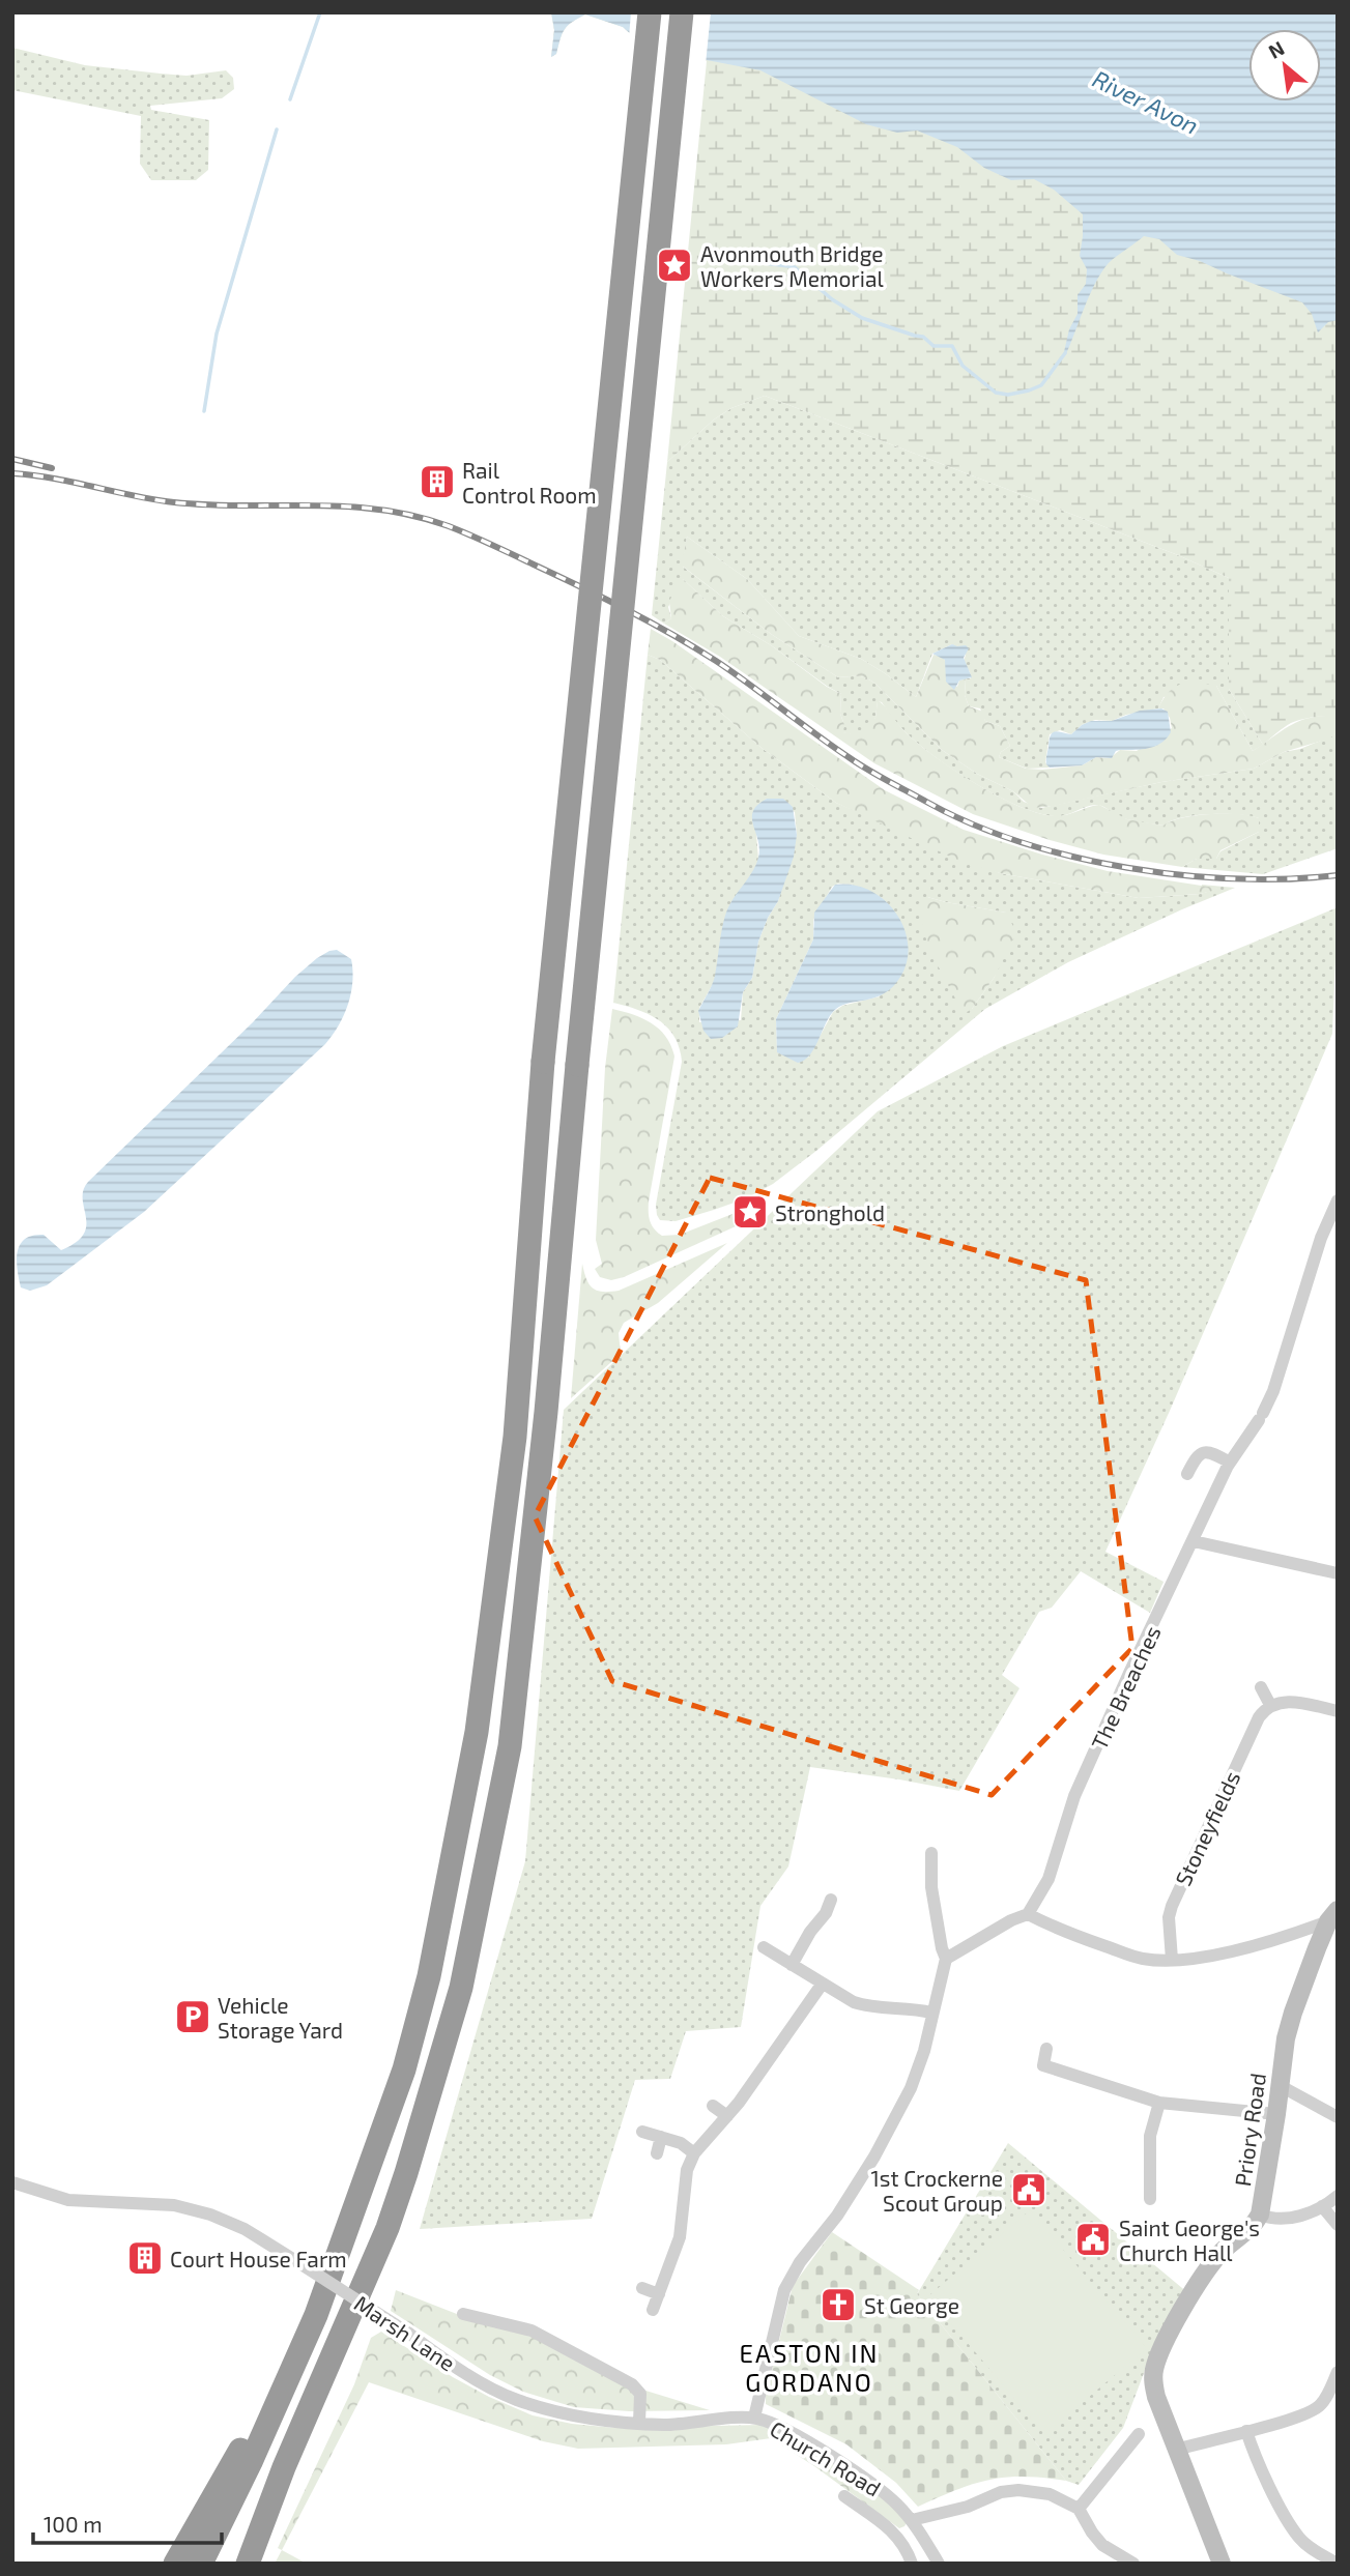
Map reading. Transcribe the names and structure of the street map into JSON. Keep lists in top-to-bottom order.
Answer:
{
  "streets": {
    "street": [
      "The Breaches",
      "Stoneyfields",
      "Priory Road",
      "Marsh Lane",
      "Church Road"
    ]
  },
  "crossings": [
    ["Marsh Lane", "Church Road"]
  ],
  "districts": ["EASTON IN GORDANO"],
  "water": ["River Avon"],
  "places": {
    "place": ["Avonmouth Bridge Workers Memorial", "Stronghold"],
    "building": ["Rail Control Room", "Court House Farm"],
    "parking": ["Vehicle Storage Yard"],
    "public building": ["1st Crockerne Scout Group", "Saint George's Church Hall"],
    "church": ["St George"]
  },
  "scale_bar": "100 m",
  "north": "top left"
}
